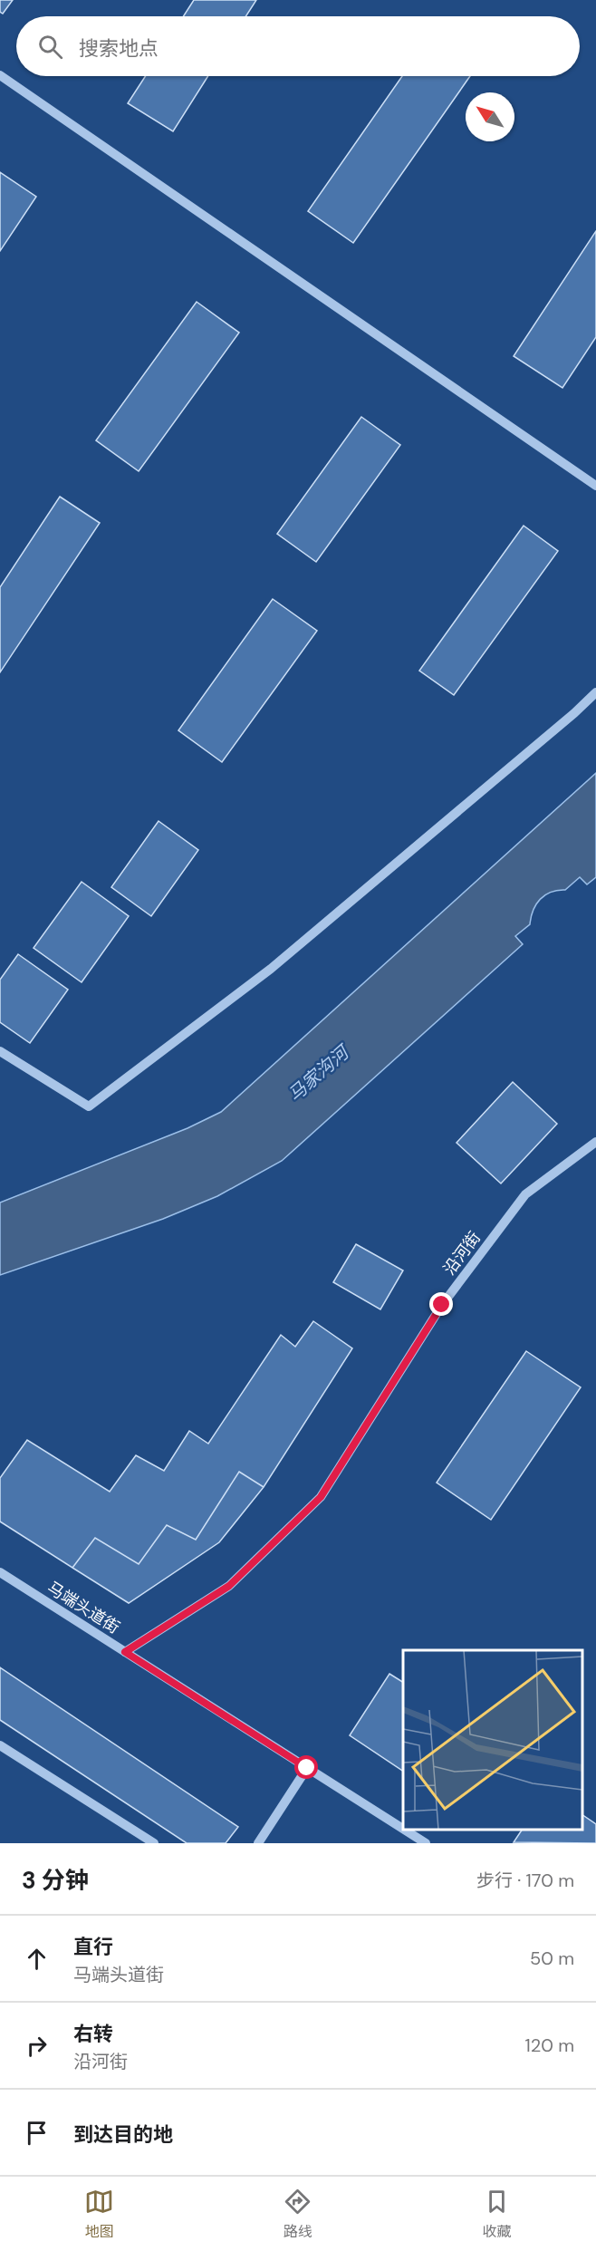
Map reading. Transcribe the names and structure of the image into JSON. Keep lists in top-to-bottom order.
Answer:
{
  "streets": {
    "street": ["沿河街", "马端头道街"]
  },
  "crossings": [
    ["沿河街", "马端头道街"]
  ],
  "water": ["马家沟河"],
  "north": "top left",
  "page": {
    "search": "搜索地点",
    "heading": ["3 分钟", "步行 · 170 m"],
    "list": [
      ["直行", "马端头道街", "50 m"],
      ["右转", "沿河街", "120 m"],
      "到达目的地"
    ],
    "nav": ["地图", "路线", "收藏"]
  }
}
